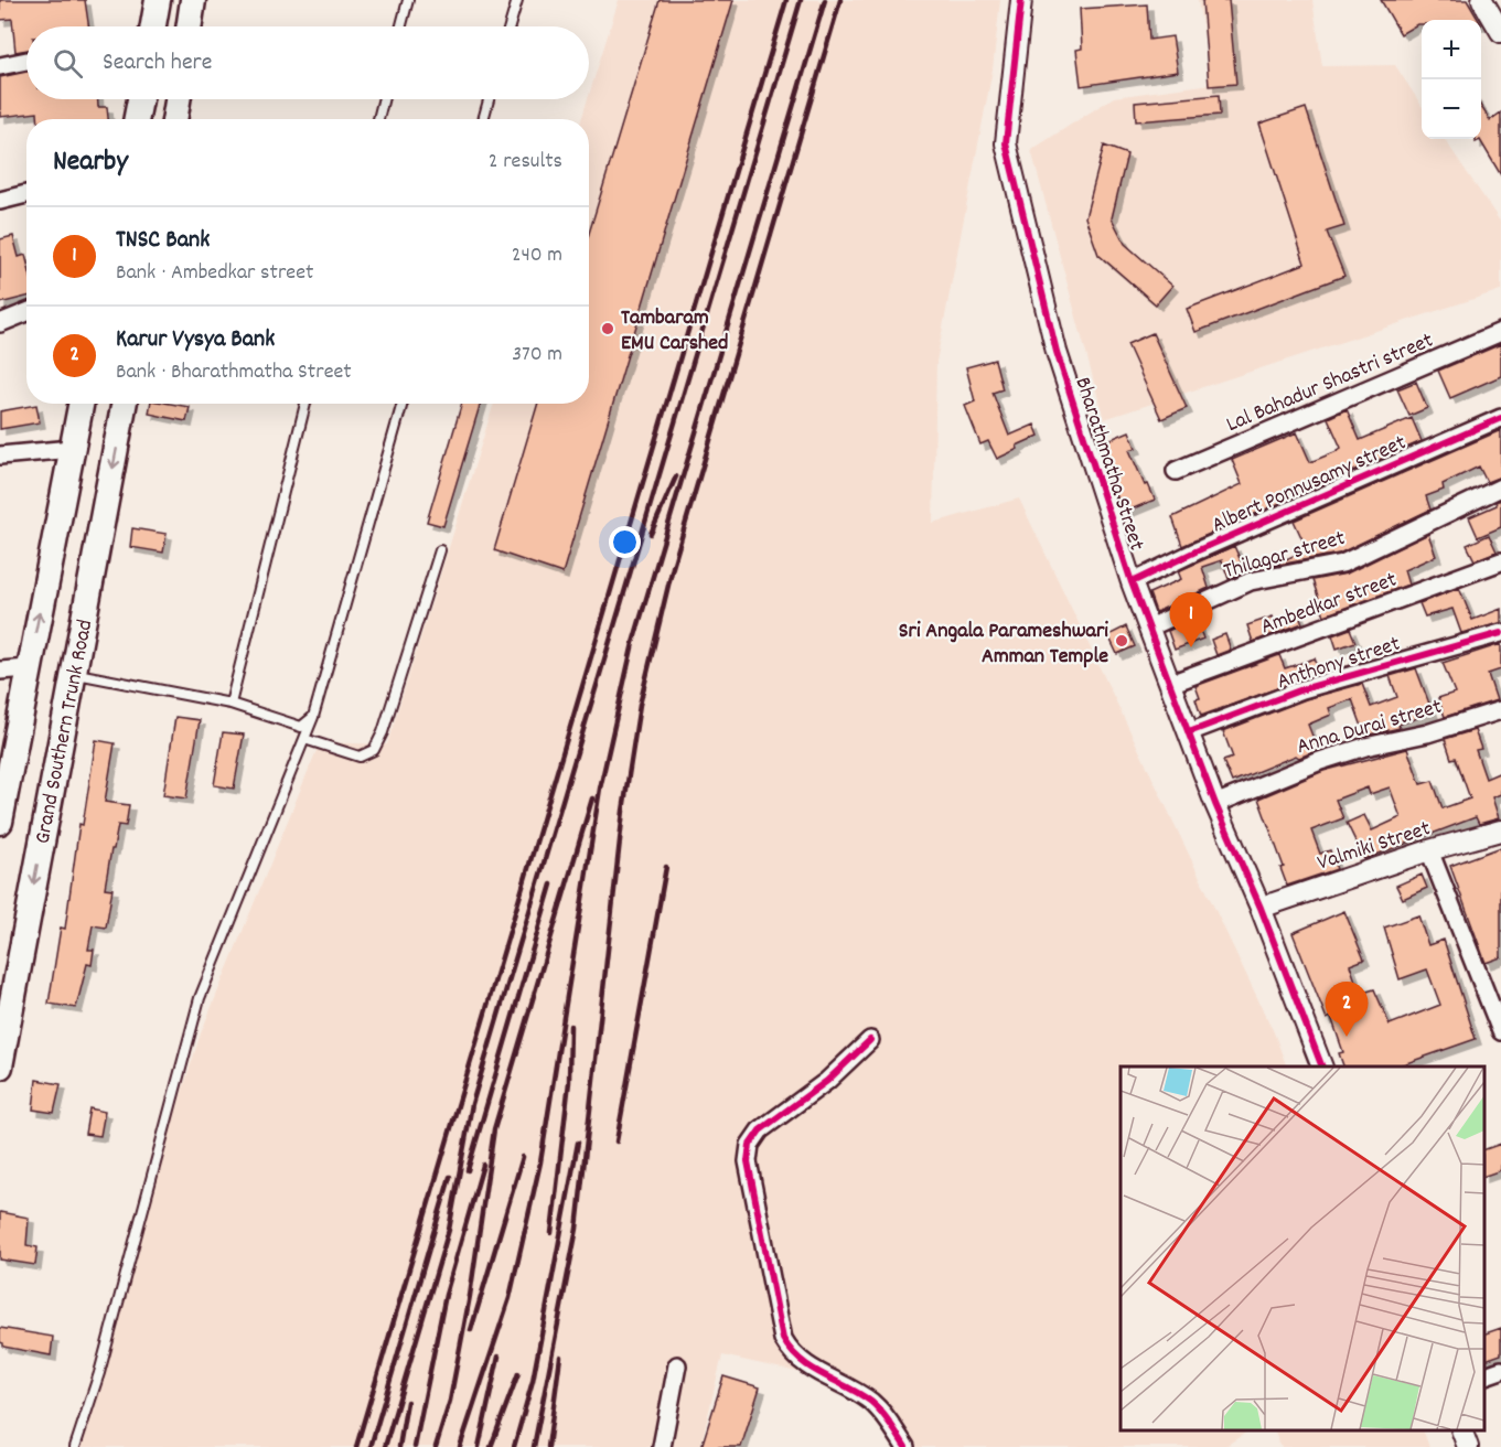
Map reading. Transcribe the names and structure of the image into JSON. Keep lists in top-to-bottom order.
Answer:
{
  "streets": {
    "main road": ["Grand Southern Trunk Road"],
    "street": [
      "Lal Bahadur Shastri street",
      "Bharathmatha Street",
      "Albert Ponnusamy street",
      "Thilagar street",
      "Ambedkar street",
      "Anthony street",
      "Anna Durai street",
      "Valmiki Street"
    ]
  },
  "crossings": [
    ["Bharathmatha Street", "Albert Ponnusamy street"],
    ["Bharathmatha Street", "Thilagar street"],
    ["Bharathmatha Street", "Ambedkar street"],
    ["Bharathmatha Street", "Anthony street"],
    ["Bharathmatha Street", "Anna Durai street"],
    ["Bharathmatha Street", "Valmiki Street"]
  ],
  "places": ["Tambaram EMU Carshed", "Sri Angala Parameshwari Amman Temple"],
  "page": {
    "map_buttons": ["+", "−"],
    "search": "Search here",
    "heading": ["Nearby", "2 results"],
    "list": [
      {
        "mark": "1",
        "name": "TNSC Bank",
        "note": "Bank · Ambedkar street",
        "value": "240 m"
      },
      {
        "mark": "2",
        "name": "Karur Vysya Bank",
        "note": "Bank · Bharathmatha Street",
        "value": "370 m"
      }
    ],
    "pins": ["1", "2"]
  }
}
